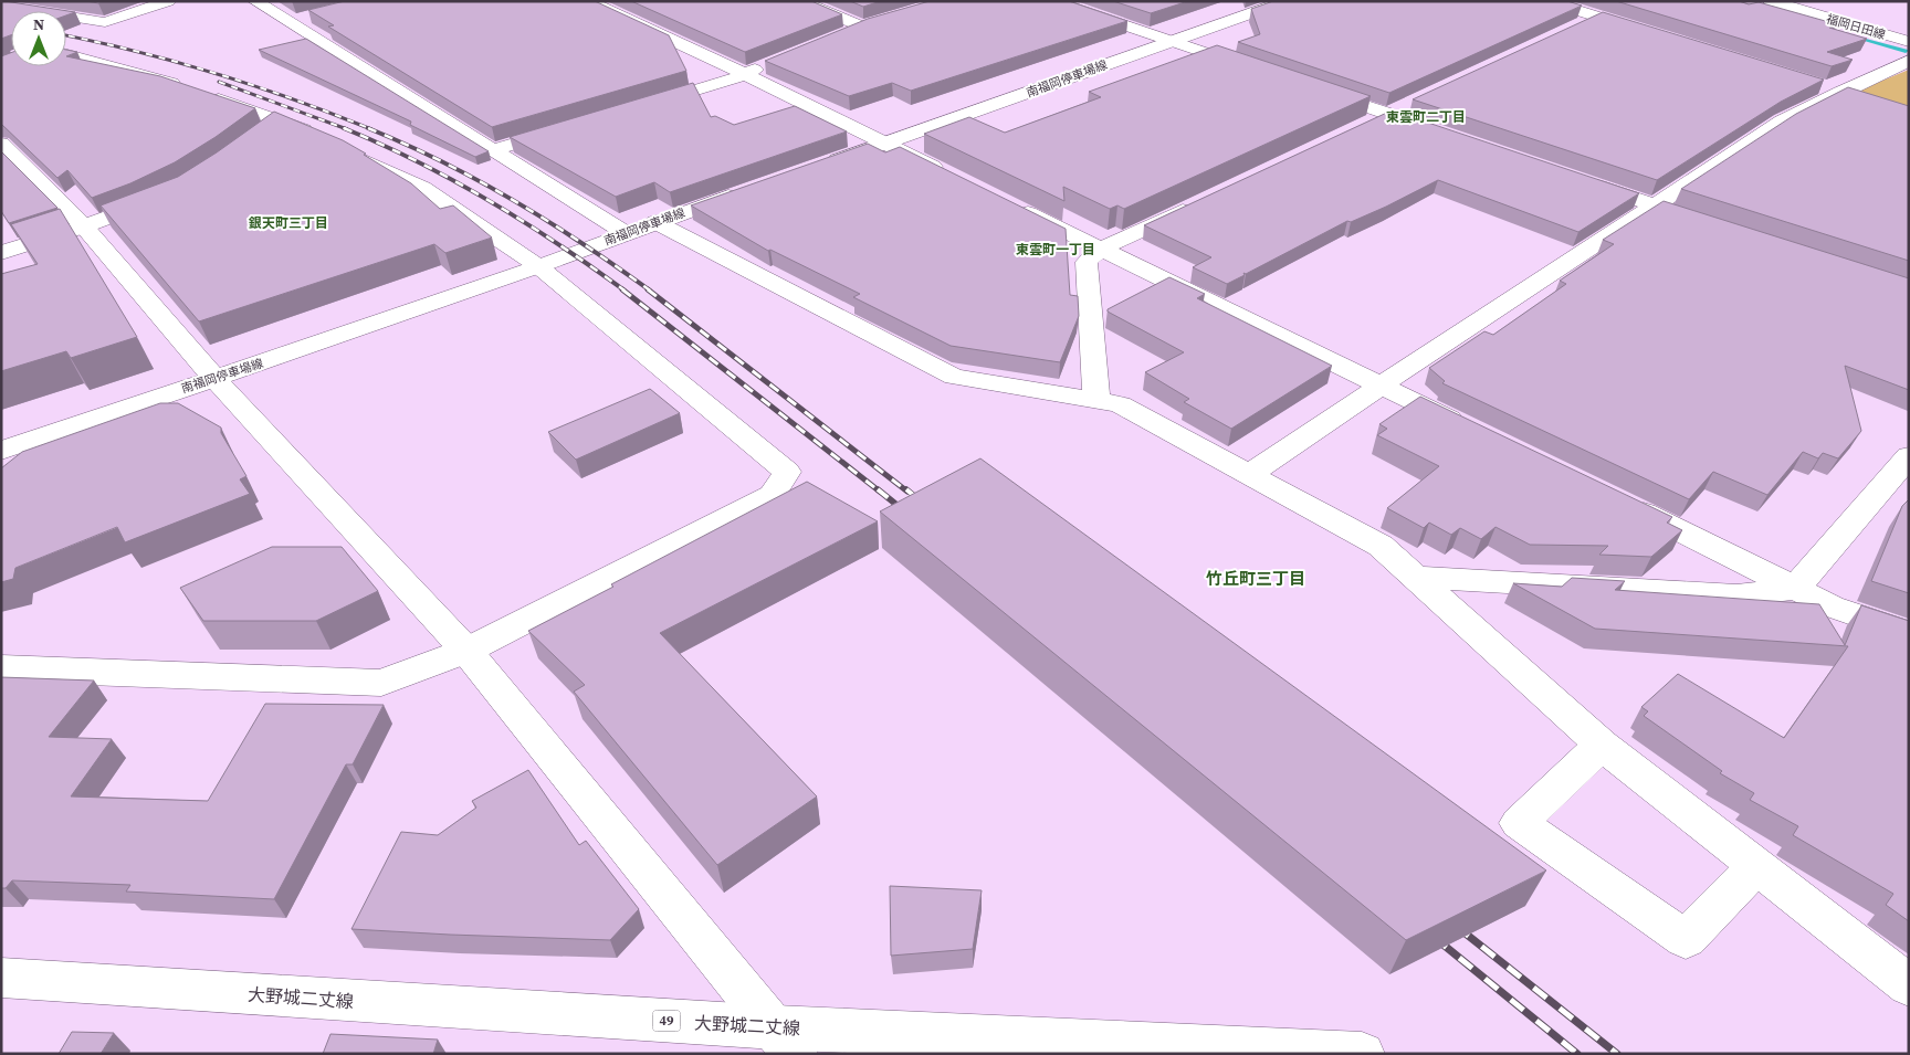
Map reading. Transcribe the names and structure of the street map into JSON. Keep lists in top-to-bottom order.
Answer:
{
  "streets": {
    "street": [
      "福岡日田線",
      "南福岡停車場線",
      "大野城二丈線",
      "49"
    ]
  },
  "districts": [
    "東雲町二丁目",
    "銀天町三丁目",
    "東雲町一丁目",
    "竹丘町三丁目"
  ],
  "north": "top"
}
